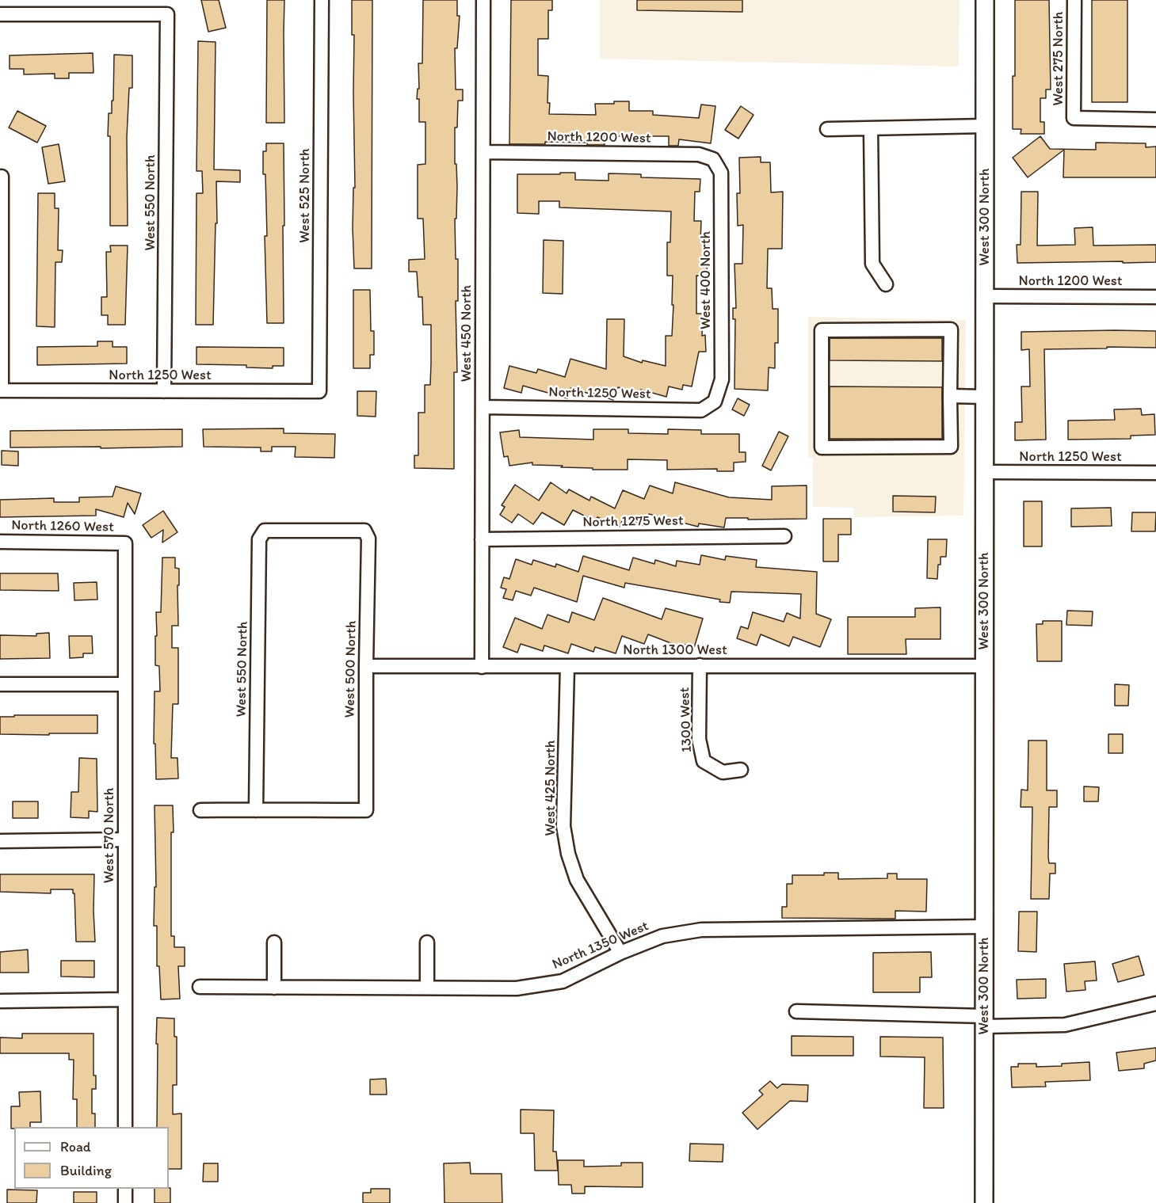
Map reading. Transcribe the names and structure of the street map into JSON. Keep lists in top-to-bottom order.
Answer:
{
  "streets": {
    "main road": ["West 300 North"],
    "street": [
      "West 275 North",
      "North 1200 West",
      "West 525 North",
      "West 550 North",
      "West 400 North",
      "West 450 North",
      "North 1250 West",
      "North 1275 West",
      "North 1260 West",
      "North 1300 West",
      "West 500 North",
      "1300 West",
      "West 425 North",
      "West 570 North",
      "North 1350 West"
    ]
  },
  "crossings": [
    ["North 1200 West", "West 300 North"],
    ["North 1200 West", "West 400 North"],
    ["North 1200 West", "West 450 North"],
    ["West 525 North", "North 1250 West"],
    ["West 550 North", "North 1250 West"],
    ["West 550 North", "West 500 North"],
    ["West 300 North", "North 1250 West"],
    ["West 300 North", "North 1300 West"],
    ["West 300 North", "North 1350 West"],
    ["West 400 North", "North 1250 West"],
    ["West 450 North", "North 1250 West"],
    ["West 450 North", "North 1275 West"],
    ["West 450 North", "North 1300 West"],
    ["North 1260 West", "West 570 North"],
    ["North 1300 West", "West 500 North"],
    ["North 1300 West", "1300 West"],
    ["North 1300 West", "West 425 North"],
    ["West 425 North", "North 1350 West"]
  ],
  "legend": ["Road", "Building"]
}
